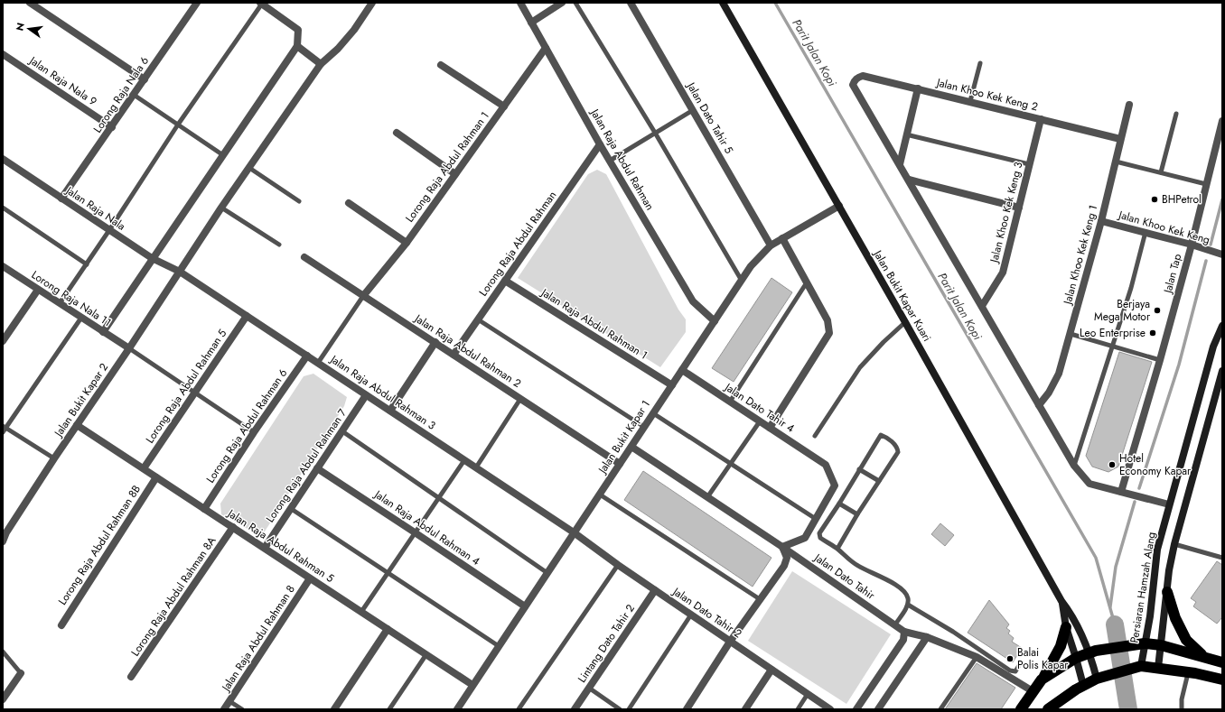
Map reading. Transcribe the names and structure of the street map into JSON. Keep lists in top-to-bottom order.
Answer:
{
  "streets": {
    "street": [
      "Jalan Raja Nala 9",
      "Lorong Raja Nala 6",
      "Jalan Khoo Kek Keng 2",
      "Jalan Dato Tahir 5",
      "Jalan Raja Abdul Rahman",
      "Lorong Raja Abdul Rahman 1",
      "Jalan Raja Nala",
      "Jalan Khoo Kek Keng 3",
      "Jalan Khoo Kek Keng",
      "Lorong Raja Abdul Rahman",
      "Jalan Khoo Kek Keng 1",
      "Jalan Tap",
      "Jalan Bukit Kapar Kuari",
      "Lorong Raja Nala 11",
      "Jalan Raja Abdul Rahman 1",
      "Jalan Raja Abdul Rahman 2",
      "Lorong Raja Abdul Rahman 5",
      "Jalan Raja Abdul Rahman 3",
      "Jalan Bukit Kapar 2",
      "Jalan Dato Tahir 4",
      "Lorong Raja Abdul Rahman 6",
      "Jalan Bukit Kapar 1",
      "Lorong Raja Abdul Rahman 7",
      "Jalan Raja Abdul Rahman 4",
      "Lorong Raja Abdul Rahman 8B",
      "Jalan Raja Abdul Rahman 5",
      "Jalan Dato Tahir",
      "Persiaran Hamzah Alang",
      "Lorong Raja Abdul Rahman 8A",
      "Jalan Dato Tahir 2",
      "Jalan Raja Abdul Rahman 8",
      "Lintang Dato Tahir 2"
    ]
  },
  "crossings": [
    ["Jalan Raja Nala 9", "Lorong Raja Nala 6"],
    ["Lorong Raja Nala 6", "Jalan Raja Nala"],
    ["Jalan Khoo Kek Keng 2", "Jalan Khoo Kek Keng 3"],
    ["Jalan Khoo Kek Keng 2", "Jalan Khoo Kek Keng 1"],
    ["Jalan Dato Tahir 5", "Jalan Bukit Kapar 1"],
    ["Jalan Raja Abdul Rahman", "Lorong Raja Abdul Rahman 1"],
    ["Jalan Raja Abdul Rahman", "Lorong Raja Abdul Rahman"],
    ["Jalan Raja Abdul Rahman", "Jalan Bukit Kapar 1"],
    ["Lorong Raja Abdul Rahman 1", "Jalan Raja Abdul Rahman 2"],
    ["Jalan Raja Nala", "Jalan Raja Abdul Rahman 3"],
    ["Jalan Raja Nala", "Jalan Bukit Kapar 2"],
    ["Jalan Khoo Kek Keng", "Jalan Khoo Kek Keng 1"],
    ["Jalan Khoo Kek Keng", "Jalan Tap"],
    ["Lorong Raja Abdul Rahman", "Jalan Raja Abdul Rahman 1"],
    ["Lorong Raja Abdul Rahman", "Jalan Raja Abdul Rahman 2"],
    ["Jalan Bukit Kapar Kuari", "Jalan Bukit Kapar 1"],
    ["Lorong Raja Nala 11", "Jalan Bukit Kapar 2"],
    ["Jalan Raja Abdul Rahman 1", "Jalan Bukit Kapar 1"],
    ["Jalan Raja Abdul Rahman 2", "Jalan Bukit Kapar 1"],
    ["Lorong Raja Abdul Rahman 5", "Jalan Raja Abdul Rahman 3"],
    ["Lorong Raja Abdul Rahman 5", "Jalan Raja Abdul Rahman 5"],
    ["Jalan Raja Abdul Rahman 3", "Jalan Bukit Kapar 2"],
    ["Jalan Raja Abdul Rahman 3", "Lorong Raja Abdul Rahman 6"],
    ["Jalan Raja Abdul Rahman 3", "Jalan Bukit Kapar 1"],
    ["Jalan Raja Abdul Rahman 3", "Lorong Raja Abdul Rahman 7"],
    ["Jalan Raja Abdul Rahman 3", "Jalan Dato Tahir 2"],
    ["Jalan Bukit Kapar 2", "Jalan Raja Abdul Rahman 5"],
    ["Jalan Dato Tahir 4", "Jalan Bukit Kapar 1"],
    ["Lorong Raja Abdul Rahman 6", "Jalan Raja Abdul Rahman 5"],
    ["Jalan Bukit Kapar 1", "Jalan Raja Abdul Rahman 4"],
    ["Jalan Bukit Kapar 1", "Jalan Raja Abdul Rahman 5"],
    ["Jalan Bukit Kapar 1", "Jalan Dato Tahir"],
    ["Jalan Bukit Kapar 1", "Jalan Dato Tahir 2"],
    ["Lorong Raja Abdul Rahman 7", "Jalan Raja Abdul Rahman 4"],
    ["Lorong Raja Abdul Rahman 7", "Jalan Raja Abdul Rahman 5"],
    ["Lorong Raja Abdul Rahman 8B", "Jalan Raja Abdul Rahman 5"],
    ["Jalan Raja Abdul Rahman 5", "Lorong Raja Abdul Rahman 8A"],
    ["Jalan Raja Abdul Rahman 5", "Jalan Raja Abdul Rahman 8"],
    ["Jalan Dato Tahir 2", "Lintang Dato Tahir 2"]
  ],
  "water": ["Parit Jalan Kopi"],
  "places": [
    "BHPetrol",
    "Berjaya Mega Motor",
    "Leo Enterprise",
    "Hotel Economy Kapar",
    "Balai Polis Kapar"
  ],
  "north": "left"
}
